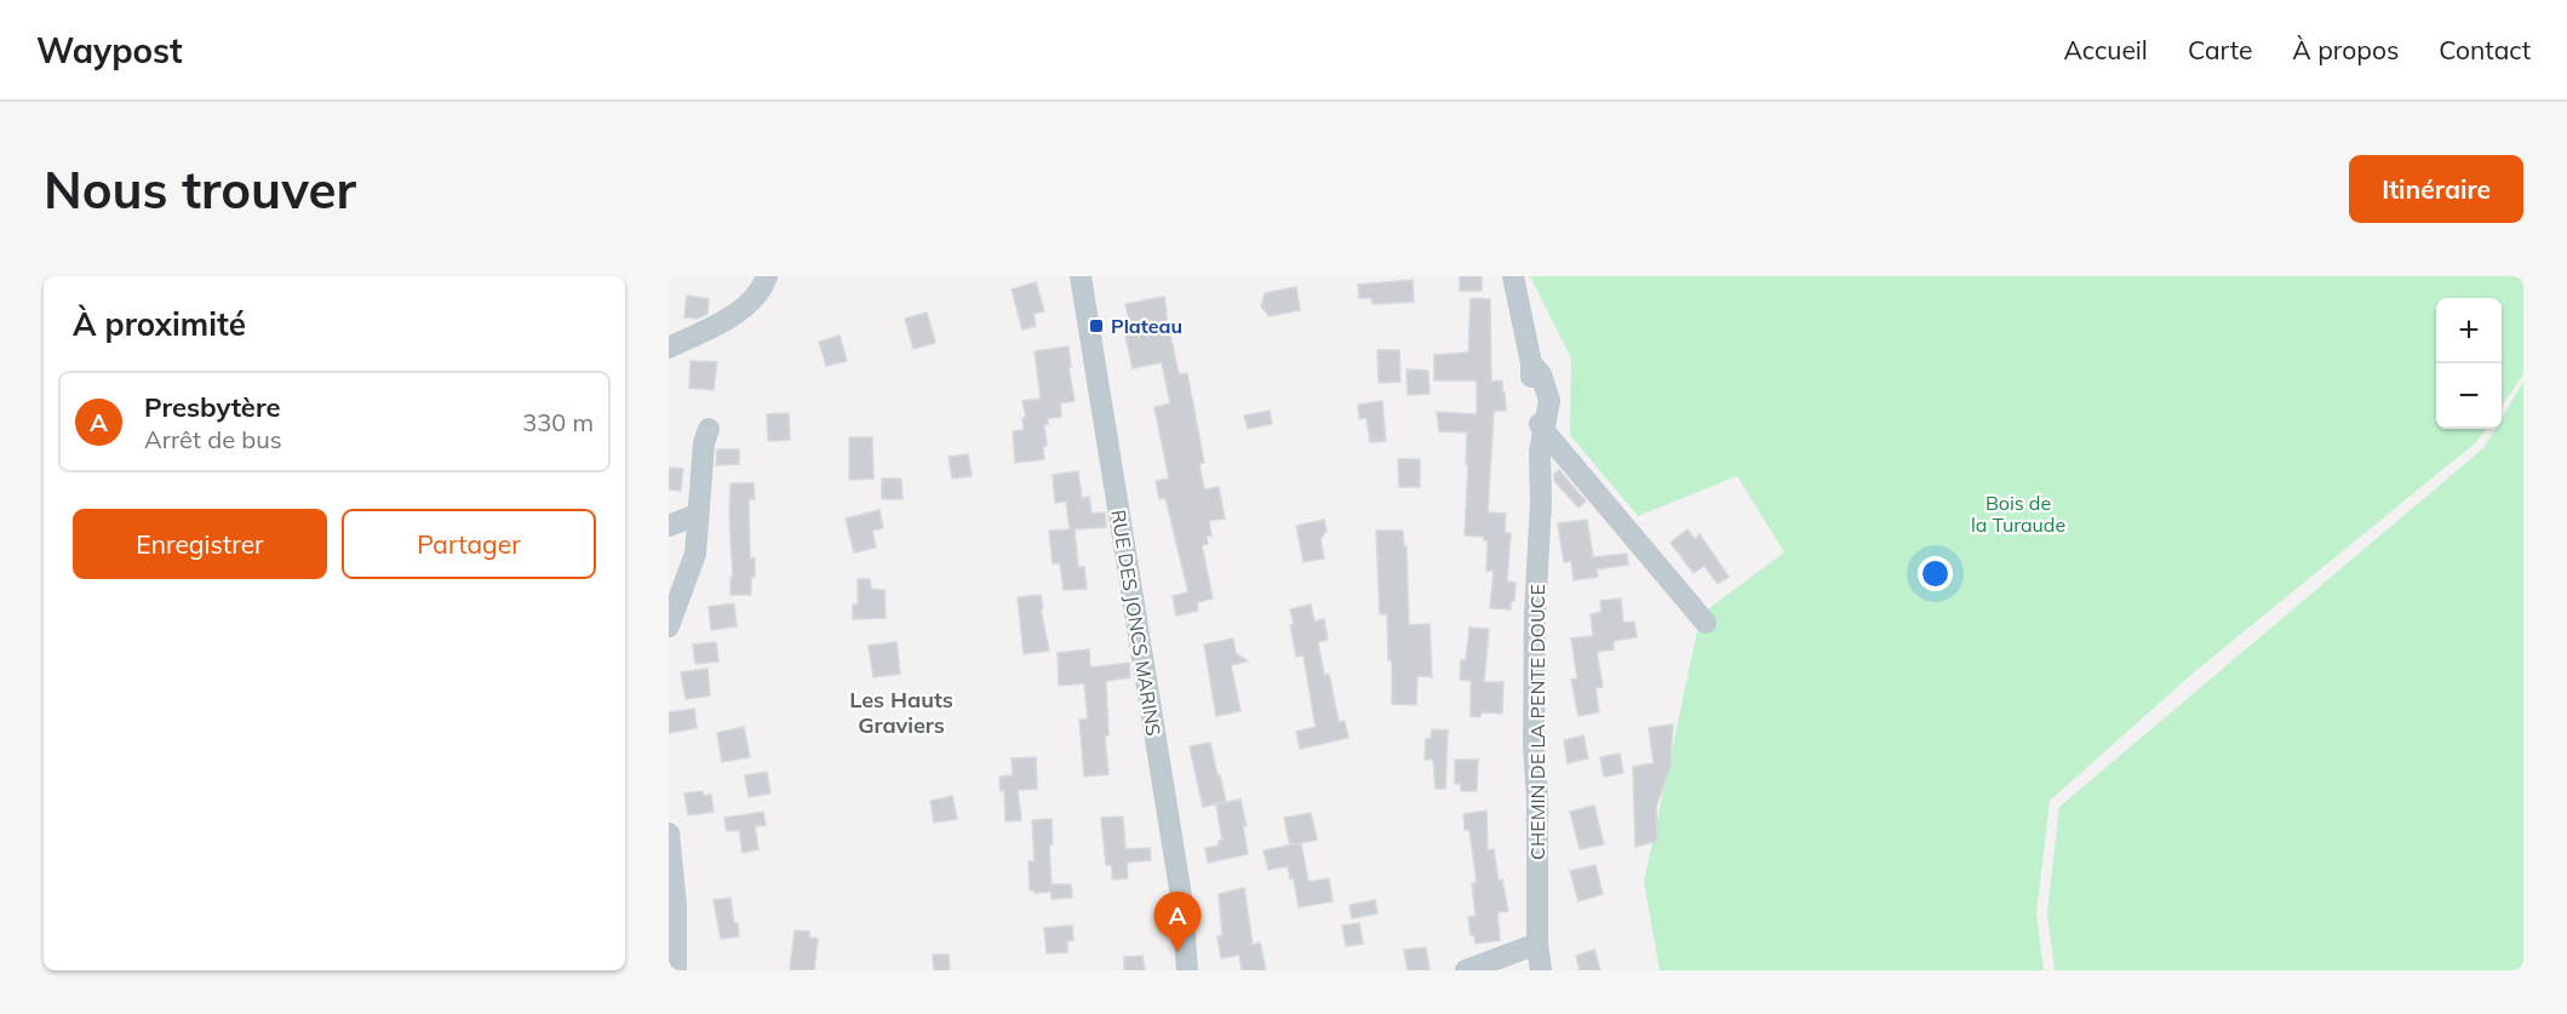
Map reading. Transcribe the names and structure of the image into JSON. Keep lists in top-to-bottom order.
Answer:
{
  "streets": {
    "street": ["RUE DES JONCS MARINS", "CHEMIN DE LA PENTE DOUCE"]
  },
  "districts": ["Les Hauts Graviers"],
  "parks": ["Bois de la Turaude"],
  "places": {
    "transit": ["Plateau"]
  },
  "page": {
    "header": "Waypost",
    "nav": [
      "Accueil",
      "Carte",
      "À propos",
      "Contact"
    ],
    "buttons": [
      "Itinéraire",
      ["Enregistrer", "Partager"]
    ],
    "title": "Nous trouver",
    "heading": "À proximité",
    "map_buttons": ["+", "−"],
    "list": [
      {
        "mark": "A",
        "name": "Presbytère",
        "note": "Arrêt de bus",
        "value": "330 m"
      }
    ],
    "pins": "A"
  }
}
